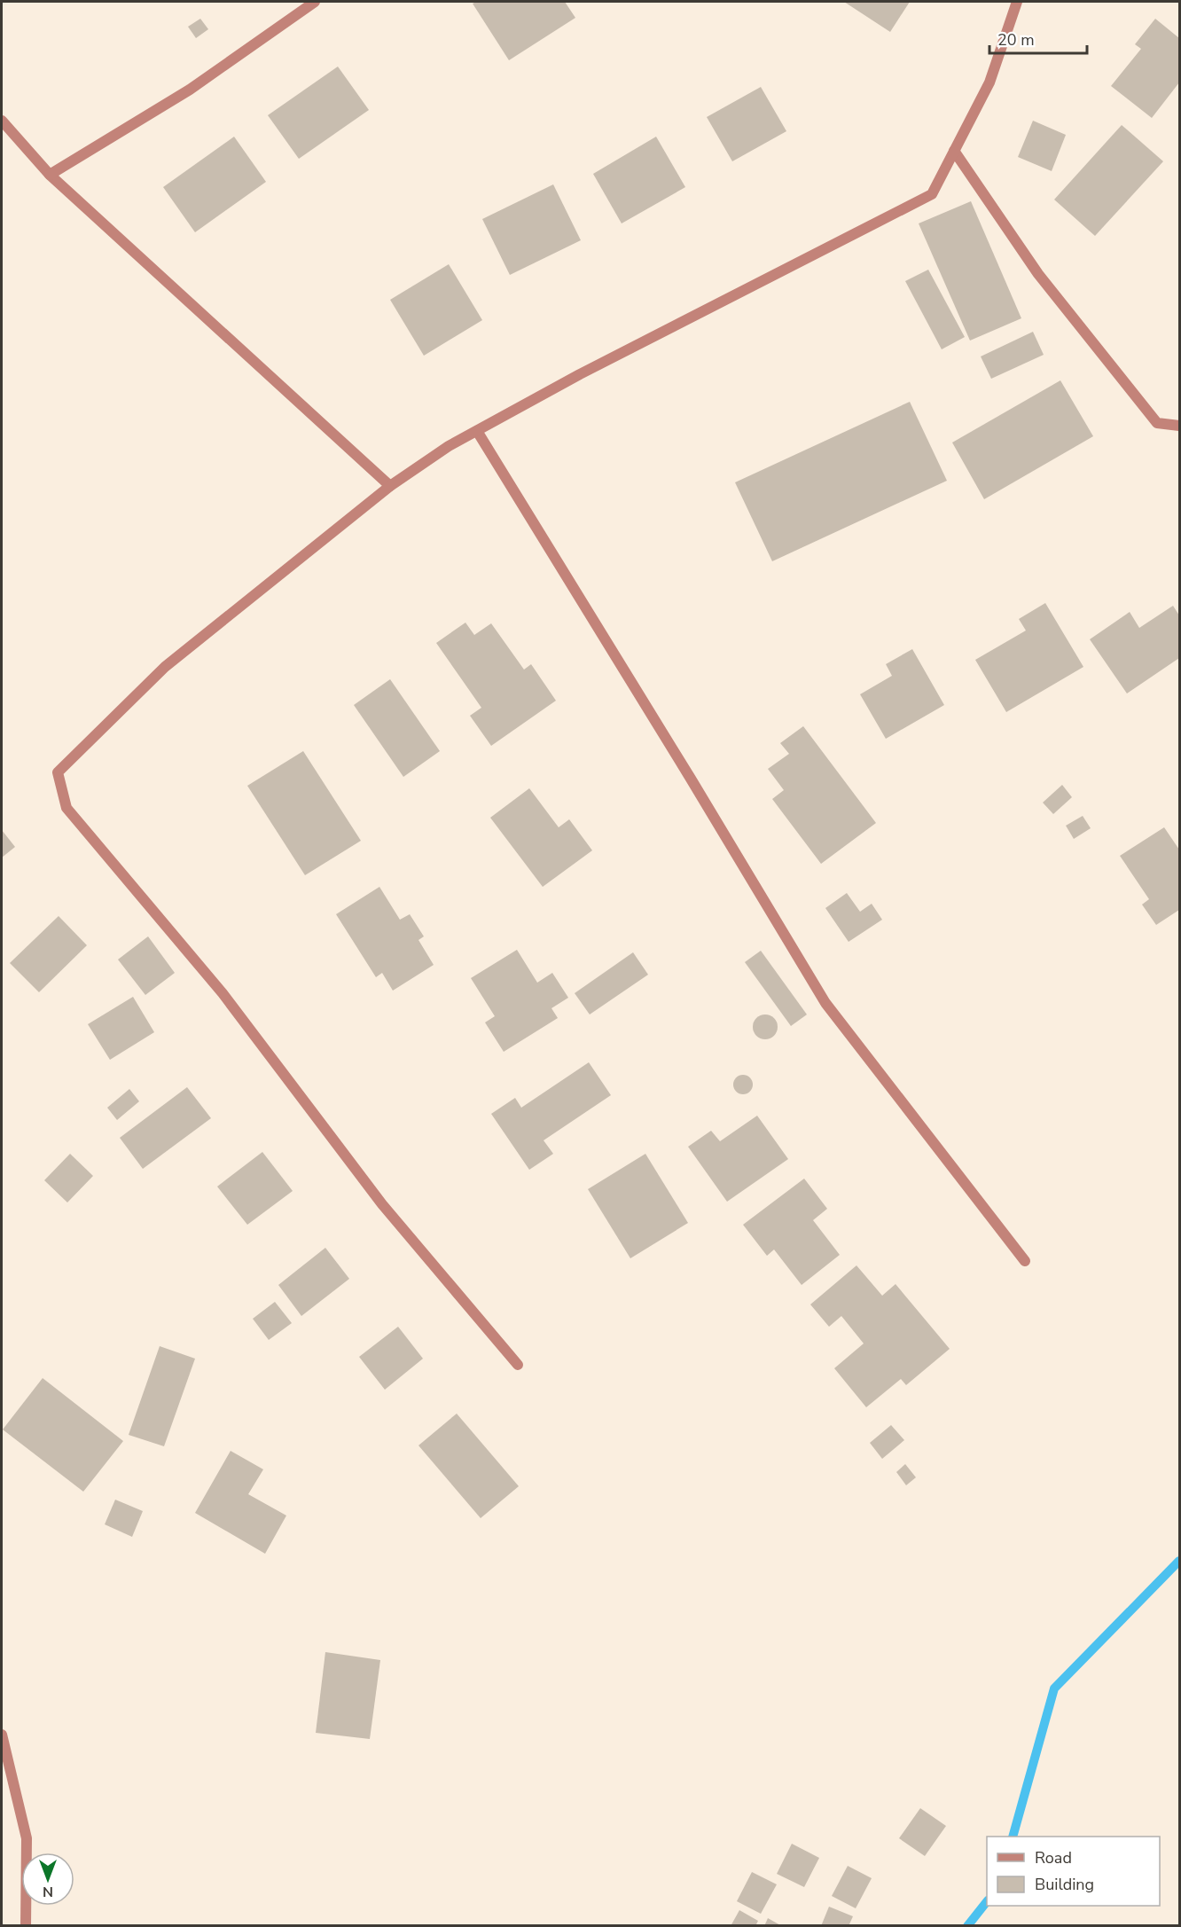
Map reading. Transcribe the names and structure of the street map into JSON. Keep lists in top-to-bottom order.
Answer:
{
  "legend": ["Road", "Building"],
  "scale_bar": "20 m",
  "north": "bottom"
}
